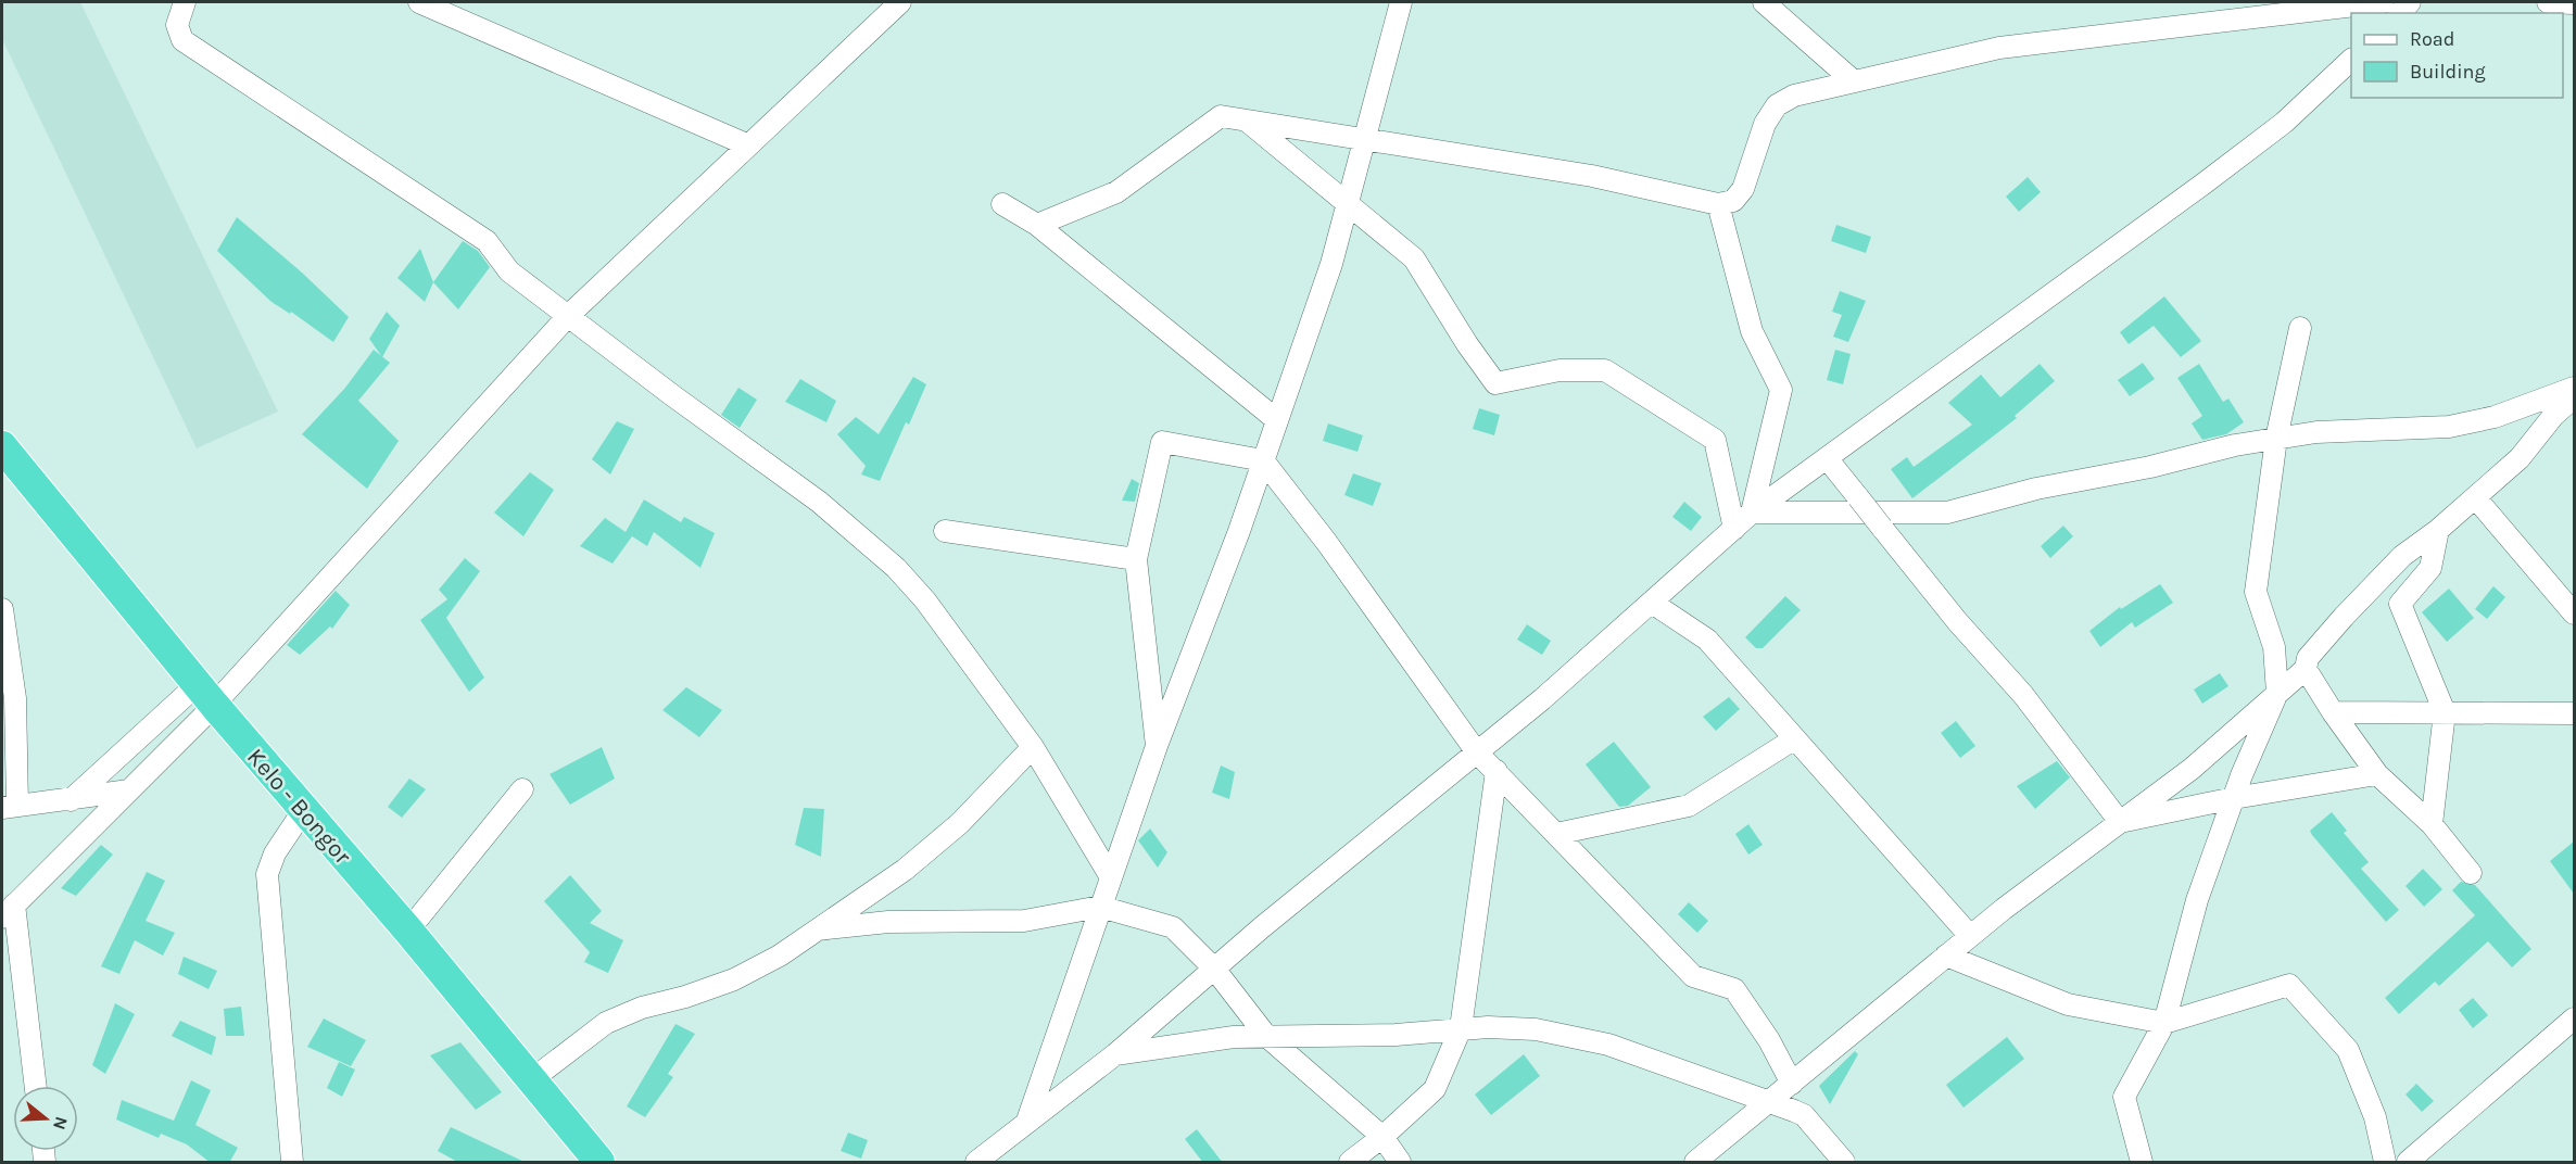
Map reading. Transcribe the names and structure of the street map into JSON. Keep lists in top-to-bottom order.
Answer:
{
  "streets": {
    "highway": ["Kelo - Bongor"]
  },
  "legend": ["Road", "Building"],
  "north": "right"
}
